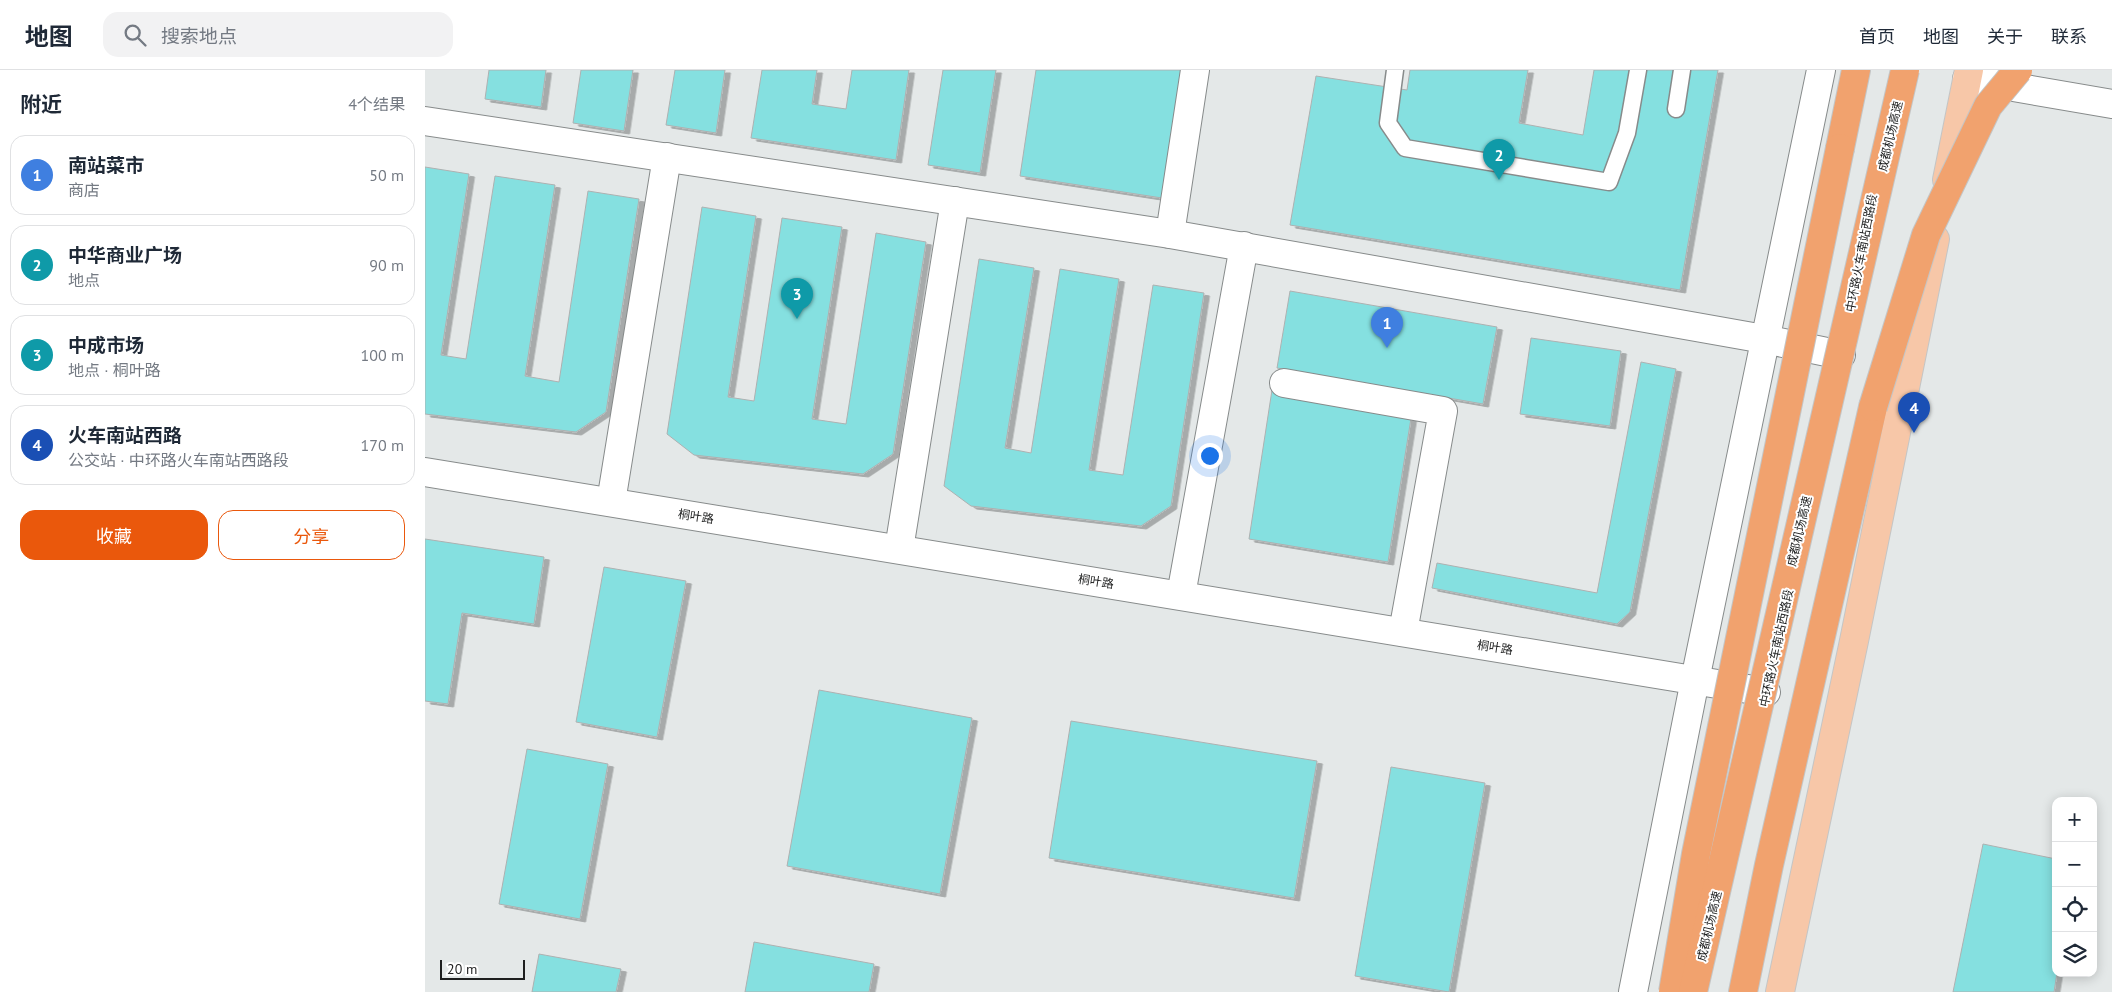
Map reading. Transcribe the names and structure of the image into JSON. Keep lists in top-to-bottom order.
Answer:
{
  "streets": {
    "highway": ["成都机场高速"],
    "main road": ["中环路火车南站西路段"],
    "street": ["桐叶路"]
  },
  "crossings": [
    ["中环路火车南站西路段", "桐叶路"]
  ],
  "scale_bar": "20 m",
  "page": {
    "header": "地图",
    "search": "搜索地点",
    "nav": [
      "首页",
      "地图",
      "关于",
      "联系"
    ],
    "heading": ["附近", "4个结果"],
    "list": [
      {
        "mark": "1",
        "name": "南站菜市",
        "note": "商店",
        "value": "50 m"
      },
      {
        "mark": "2",
        "name": "中华商业广场",
        "note": "地点",
        "value": "90 m"
      },
      {
        "mark": "3",
        "name": "中成市场",
        "note": "地点 · 桐叶路",
        "value": "100 m"
      },
      {
        "mark": "4",
        "name": "火车南站西路",
        "note": "公交站 · 中环路火车南站西路段",
        "value": "170 m"
      }
    ],
    "pins": [
      "2",
      "3",
      "1",
      "4"
    ],
    "buttons": ["收藏", "分享"],
    "map_buttons": ["+", "−"],
    "scale": "20 m"
  }
}
